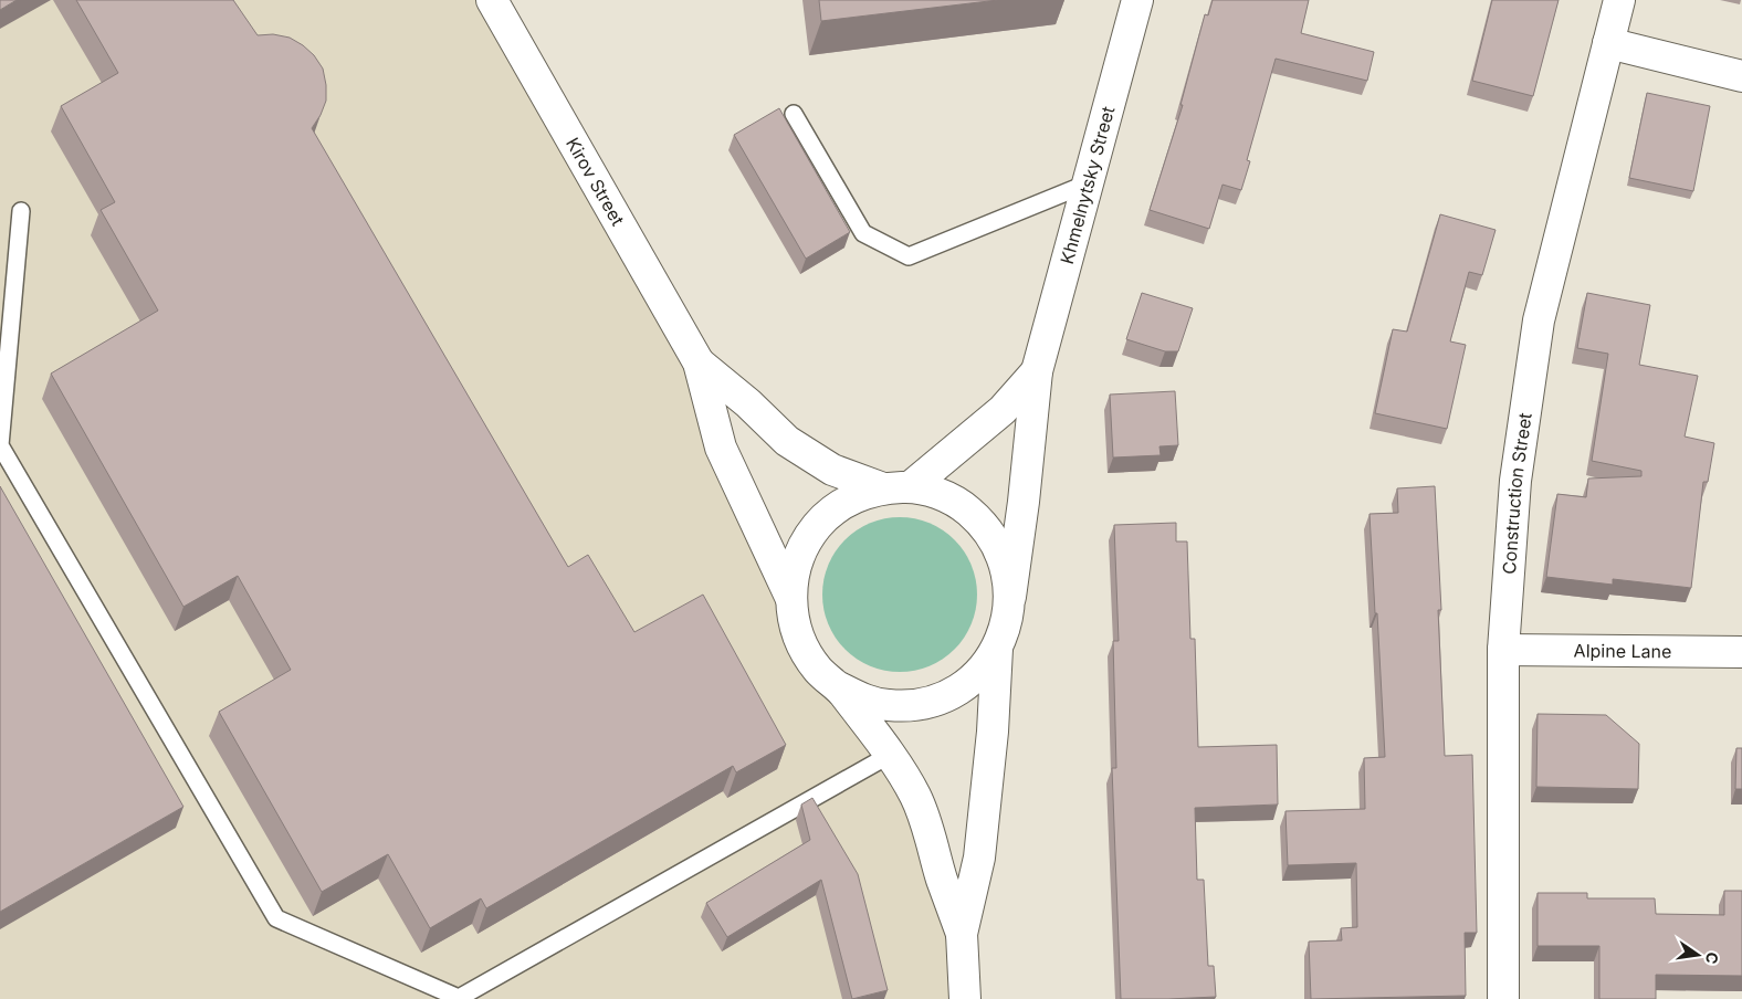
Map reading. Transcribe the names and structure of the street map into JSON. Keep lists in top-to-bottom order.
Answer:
{
  "streets": {
    "main road": [
      "Kirov Street",
      "Khmelnytsky Street",
      "Construction Street",
      "Alpine Lane"
    ]
  },
  "crossings": [
    ["Construction Street", "Alpine Lane"]
  ],
  "north": "right"
}
